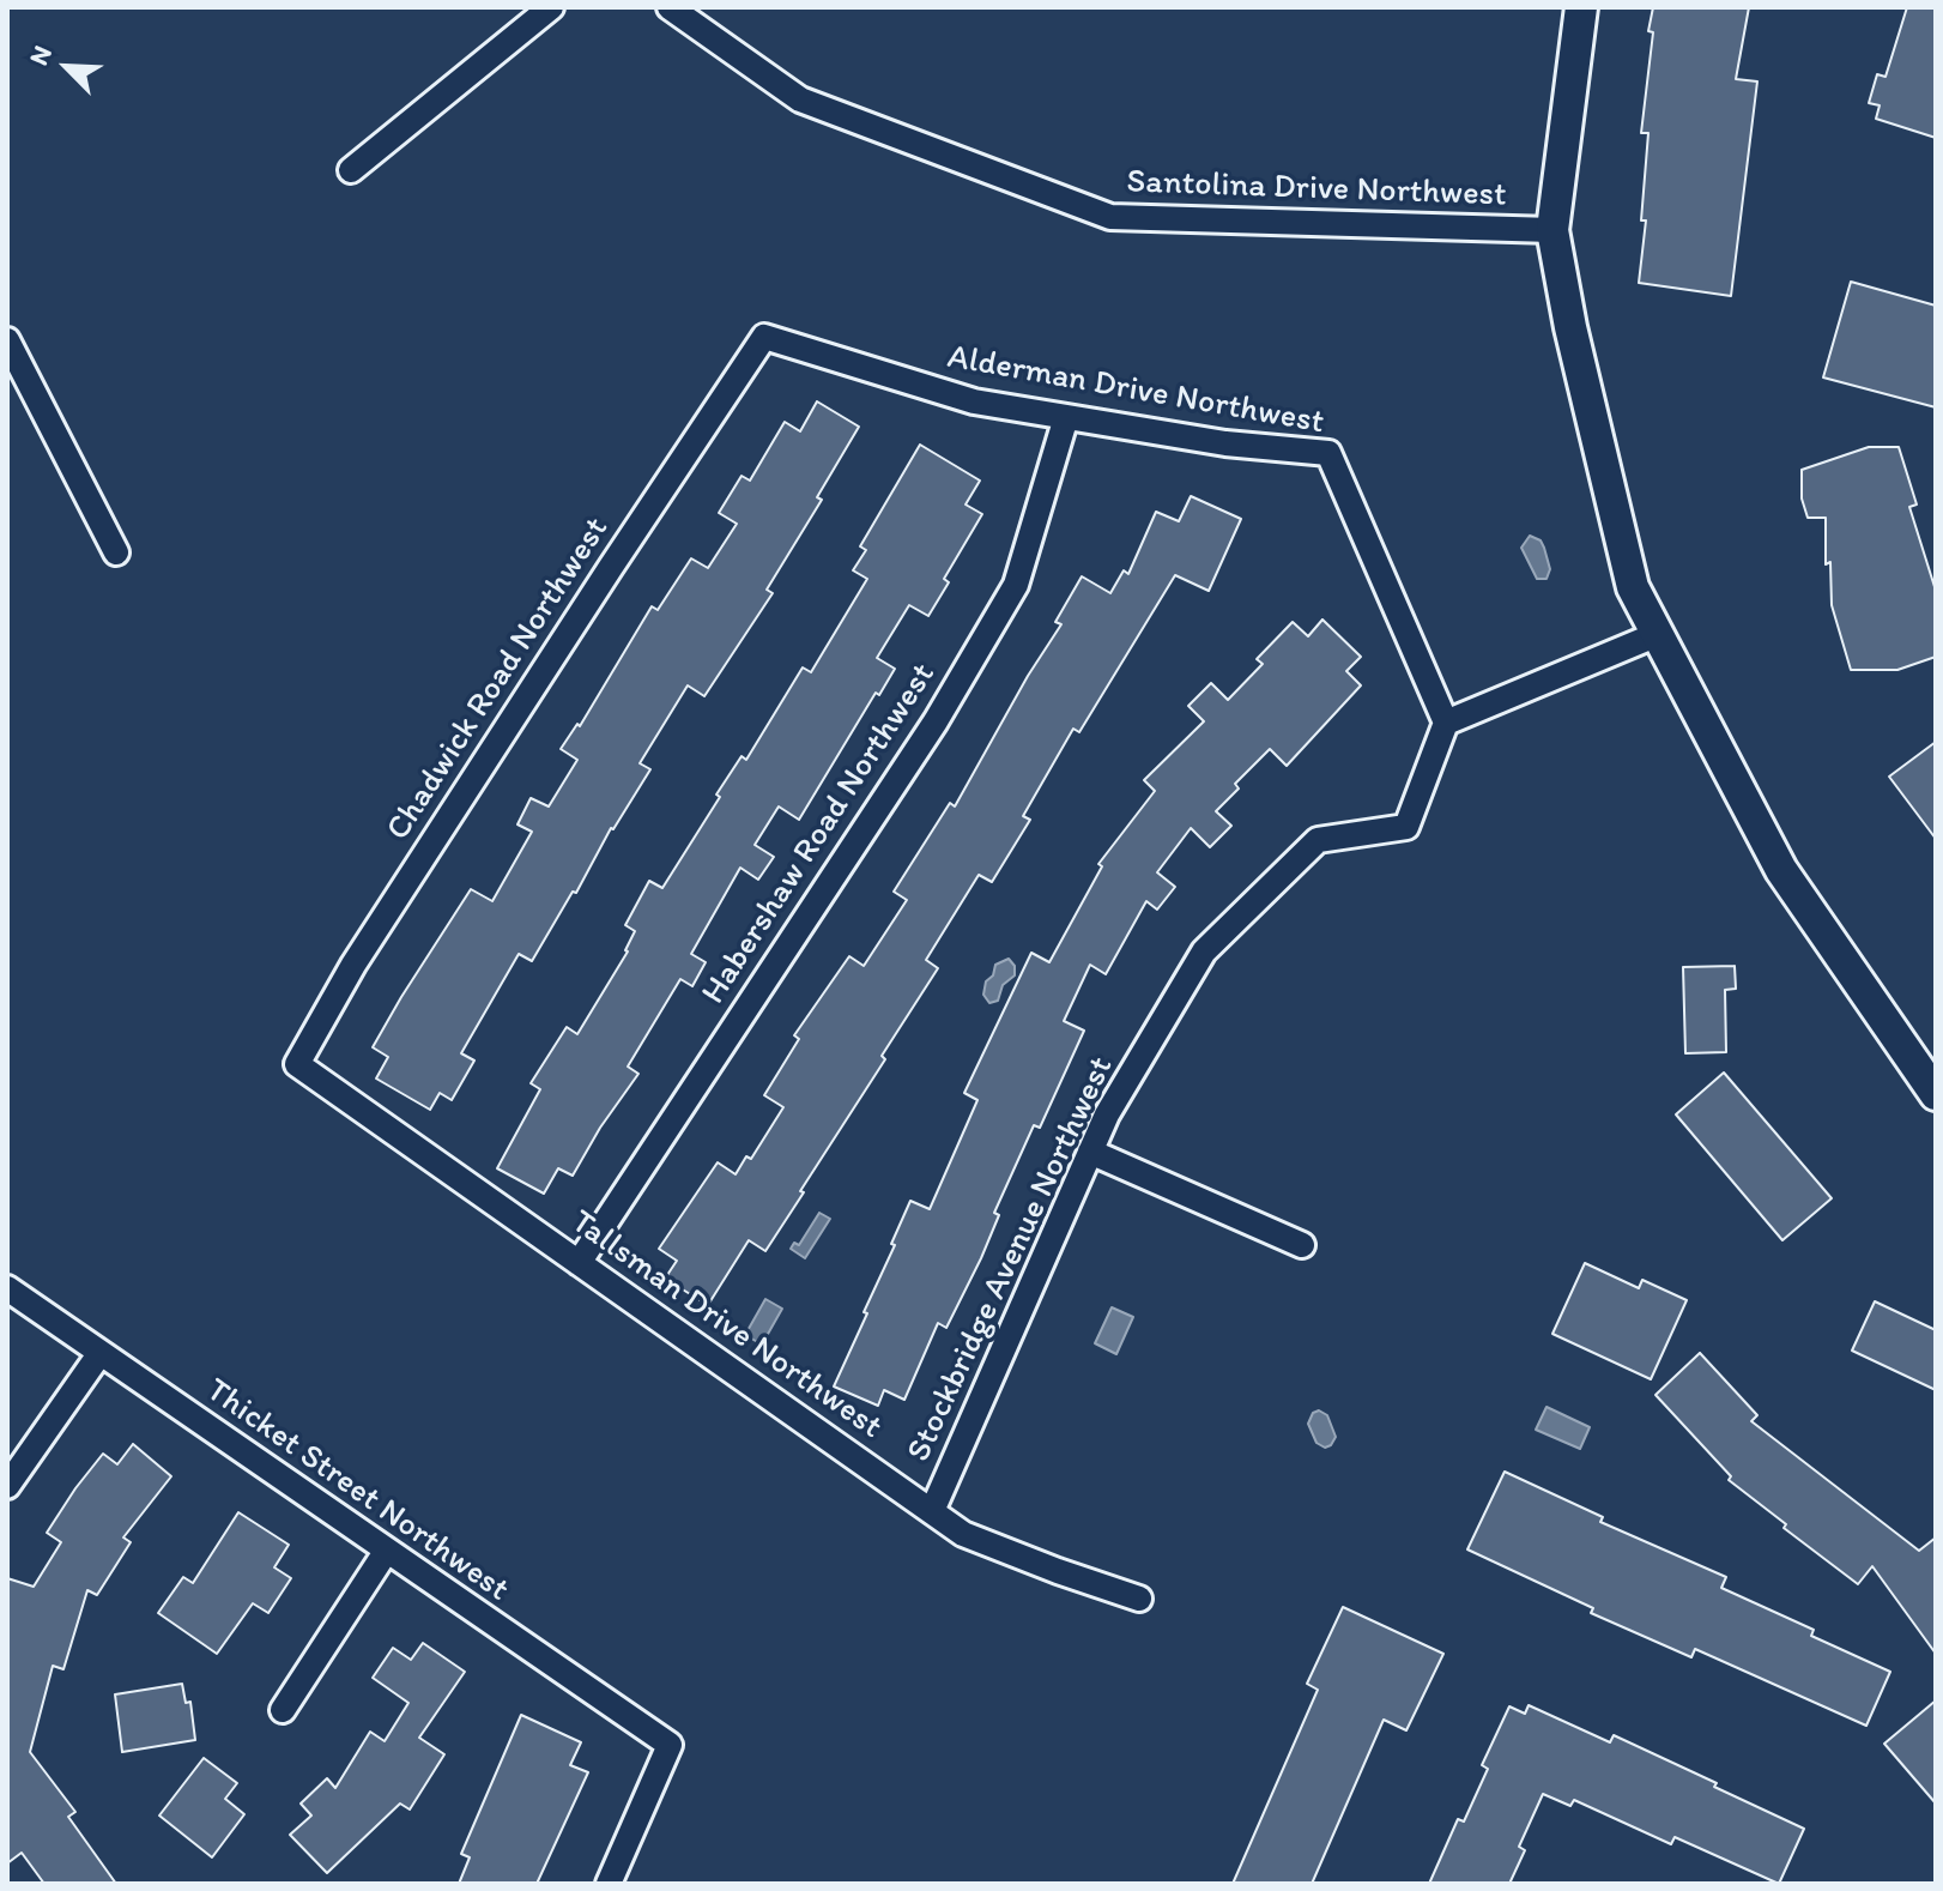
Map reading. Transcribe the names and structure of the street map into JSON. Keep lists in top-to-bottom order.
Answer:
{
  "streets": {
    "street": [
      "Santolina Drive Northwest",
      "Alderman Drive Northwest",
      "Chadwick Road Northwest",
      "Habershaw Road Northwest",
      "Stockbridge Avenue Northwest",
      "Tallsman Drive Northwest",
      "Thicket Street Northwest"
    ]
  },
  "crossings": [
    ["Alderman Drive Northwest", "Chadwick Road Northwest"],
    ["Alderman Drive Northwest", "Habershaw Road Northwest"],
    ["Alderman Drive Northwest", "Stockbridge Avenue Northwest"],
    ["Chadwick Road Northwest", "Tallsman Drive Northwest"],
    ["Habershaw Road Northwest", "Tallsman Drive Northwest"],
    ["Stockbridge Avenue Northwest", "Tallsman Drive Northwest"]
  ],
  "north": "top left"
}
